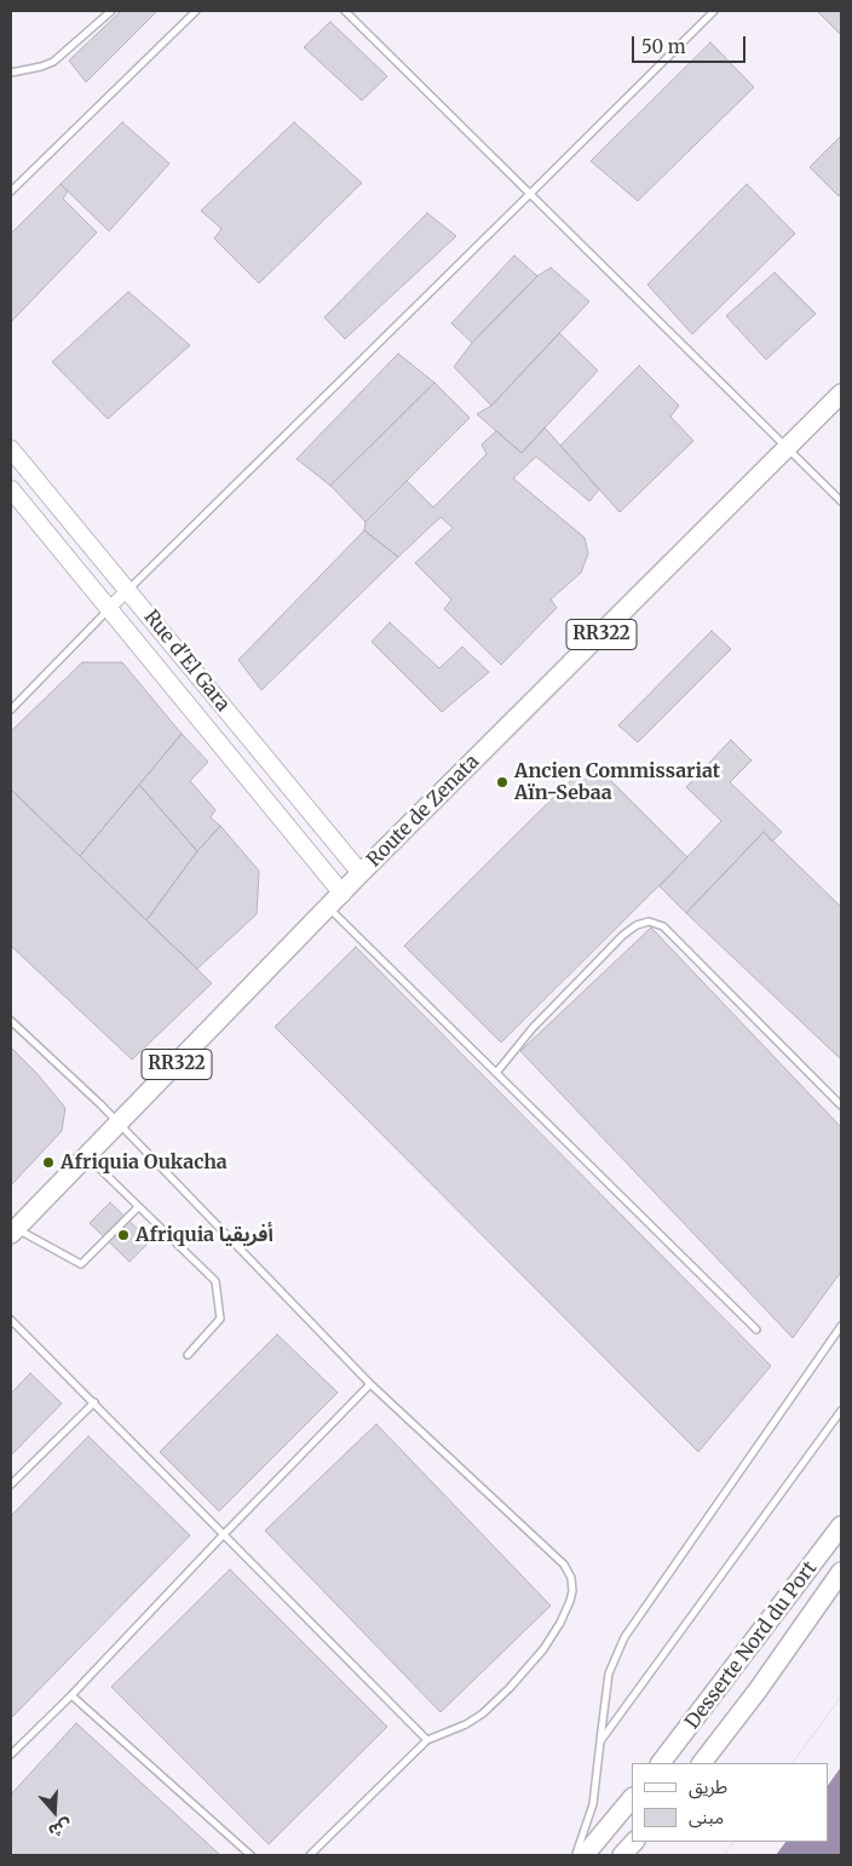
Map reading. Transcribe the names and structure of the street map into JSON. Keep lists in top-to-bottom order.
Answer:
{
  "streets": {
    "main road": ["RR322", "Route de Zenata", "Desserte Nord du Port"],
    "street": ["Rue d'El Gara"]
  },
  "crossings": [
    ["Rue d'El Gara", "Route de Zenata"]
  ],
  "places": ["Ancien Commissariat Aïn-Sebaa", "Afriquia Oukacha", "Afriquia أفريقيا"],
  "legend": ["طريق", "مبنى"],
  "scale_bar": "50 m",
  "north": "bottom"
}
